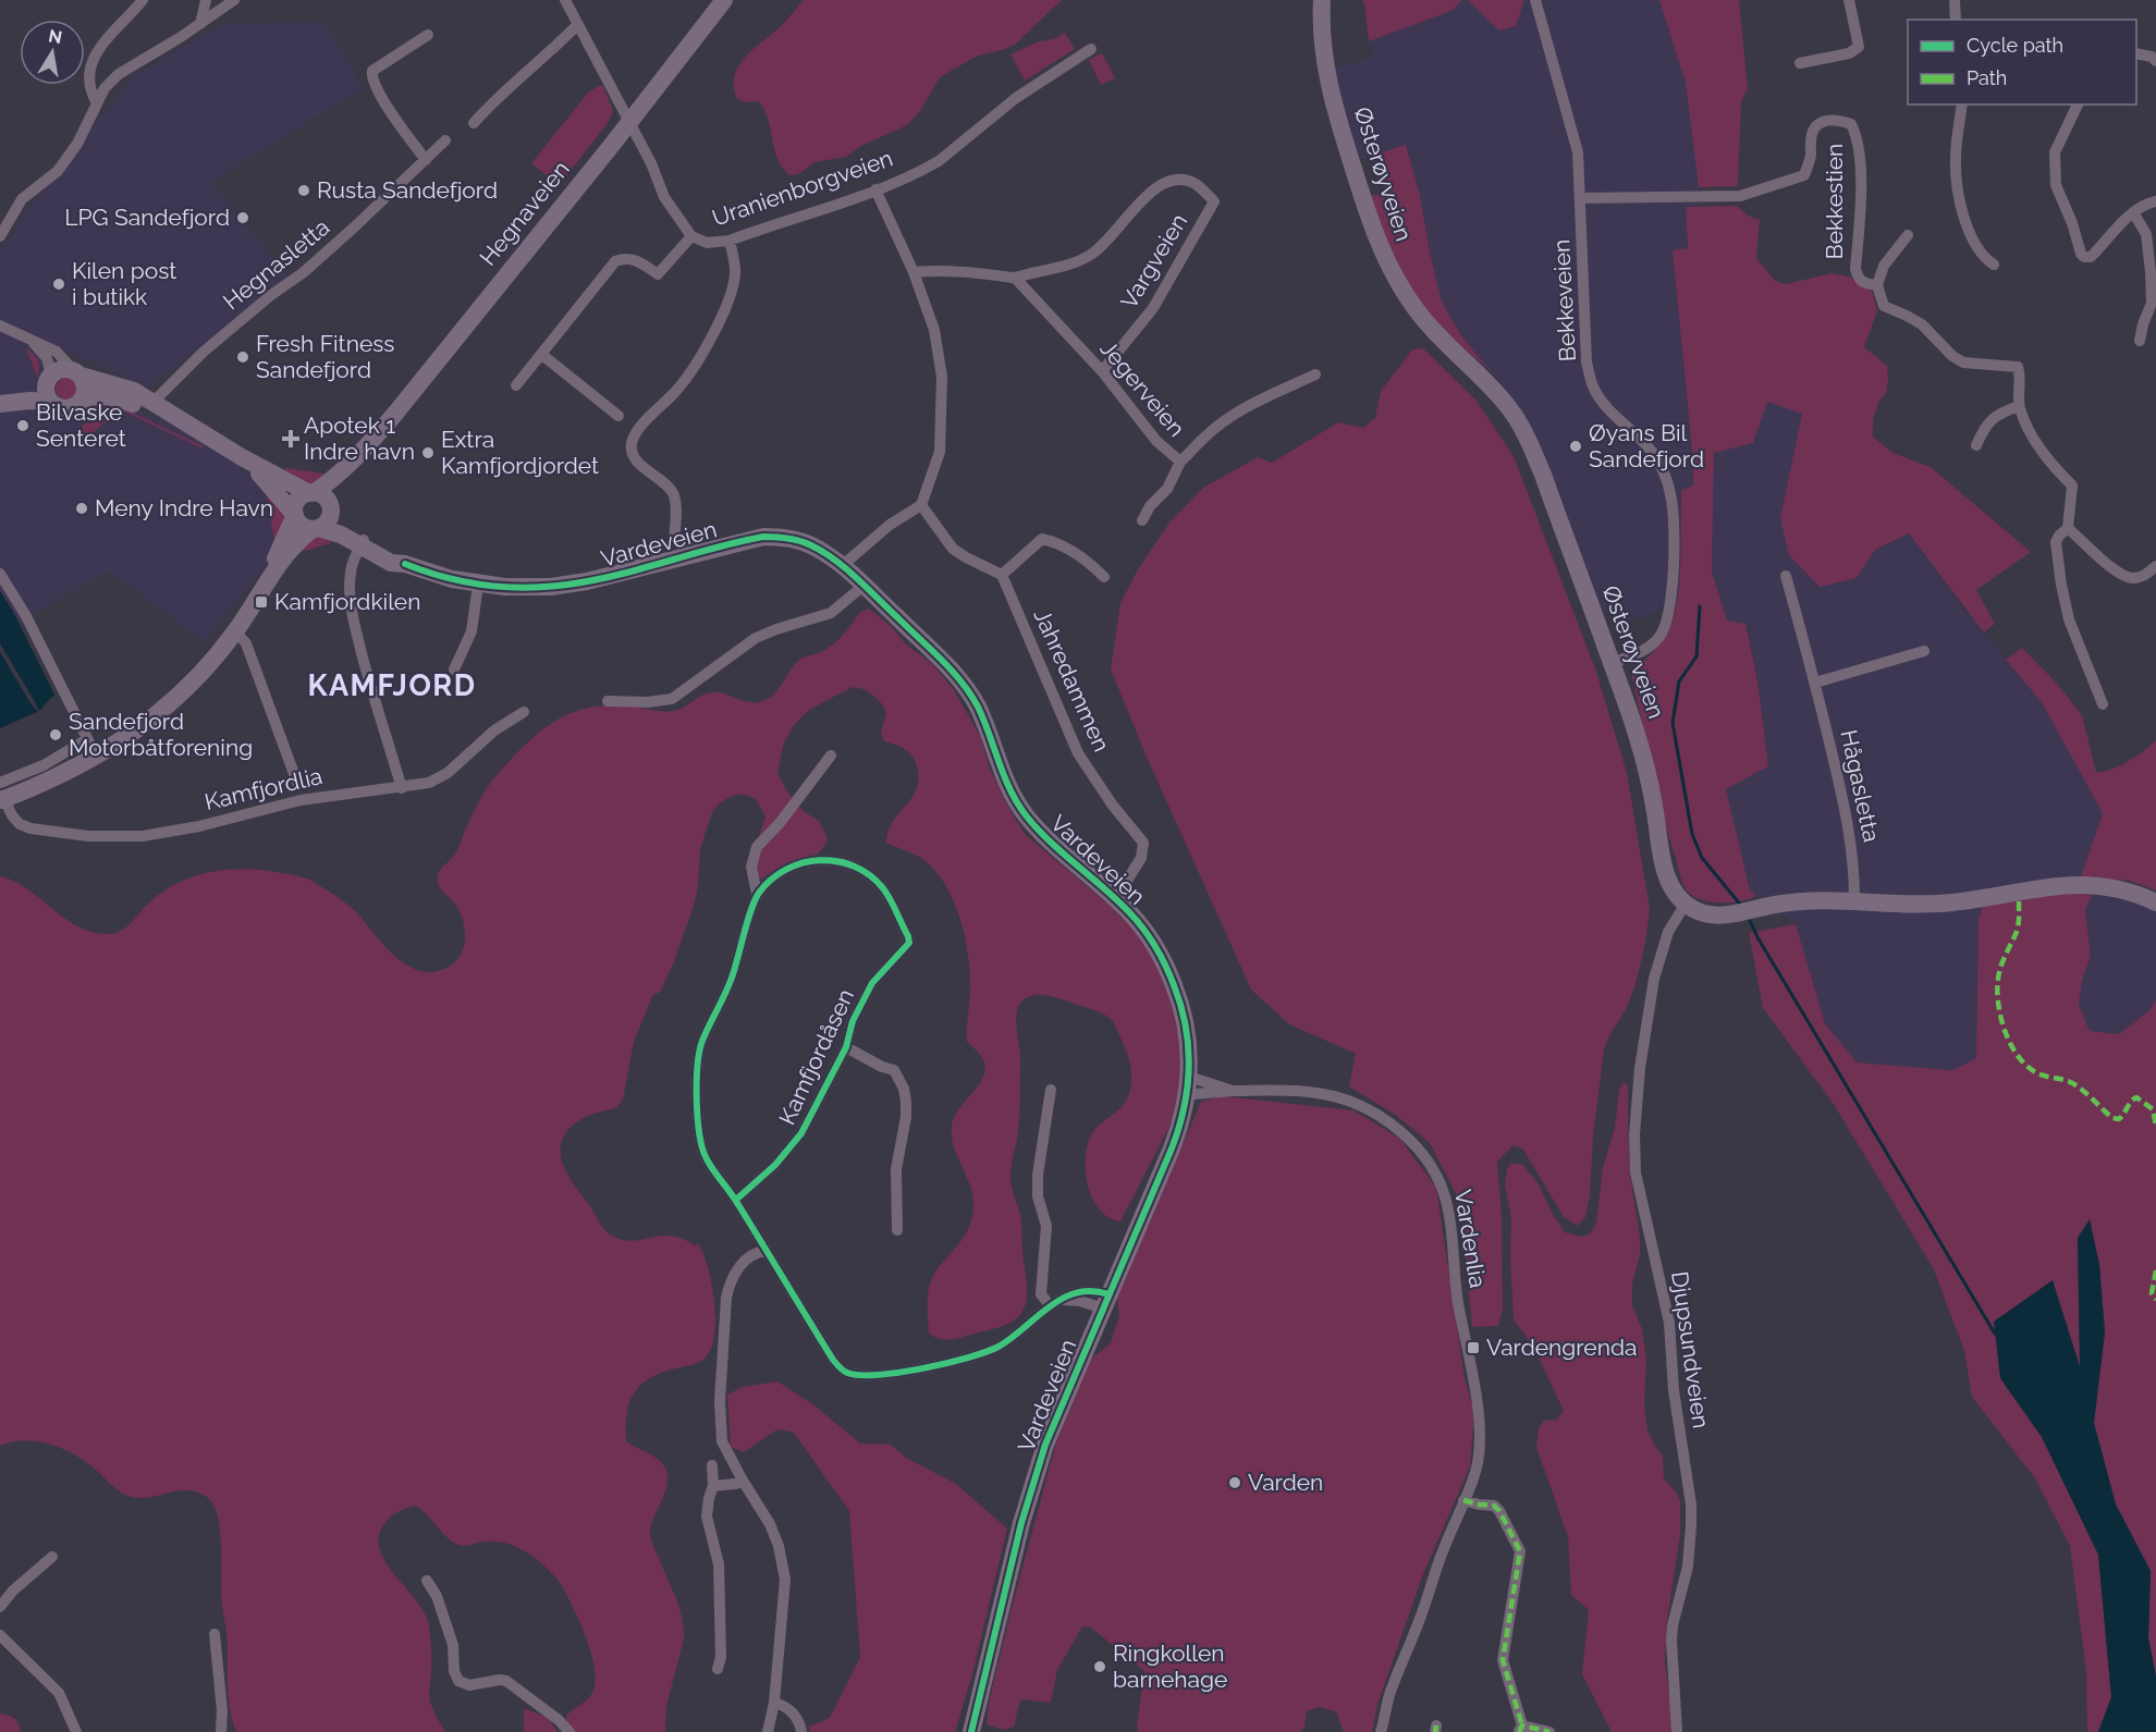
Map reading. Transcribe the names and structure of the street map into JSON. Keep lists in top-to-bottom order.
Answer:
{
  "streets": {
    "main road": ["Østerøyveien", "Hegnaveien", "Vardeveien"],
    "street": [
      "Uranienborgveien",
      "Bekkestien",
      "Vargveien",
      "Hegnasletta",
      "Bekkeveien",
      "Jegerveien",
      "Jahredammen",
      "Hågasletta",
      "Kamfjordlia",
      "Kamfjordåsen",
      "Vardenlia",
      "Djupsundveien"
    ]
  },
  "crossings": [
    ["Østerøyveien", "Bekkeveien"],
    ["Østerøyveien", "Djupsundveien"],
    ["Uranienborgveien", "Hegnaveien"],
    ["Bekkestien", "Bekkeveien"],
    ["Hegnaveien", "Vardeveien"],
    ["Vargveien", "Jegerveien"],
    ["Vardeveien", "Jahredammen"],
    ["Vardeveien", "Vardenlia"]
  ],
  "districts": ["KAMFJORD"],
  "places": {
    "other": [
      "Rusta Sandefjord",
      "LPG Sandefjord",
      "Kilen post i butikk",
      "Fresh Fitness Sandefjord",
      "Bilvaske Senteret",
      "Øyans Bil Sandefjord",
      "Extra Kamfjordjordet",
      "Meny Indre Havn",
      "Sandefjord Motorbåtforening",
      "Varden",
      "Ringkollen barnehage"
    ],
    "health": ["Apotek 1 Indre havn"],
    "transit": ["Kamfjordkilen", "Vardengrenda"]
  },
  "legend": ["Cycle path", "Path"],
  "north": "top"
}
